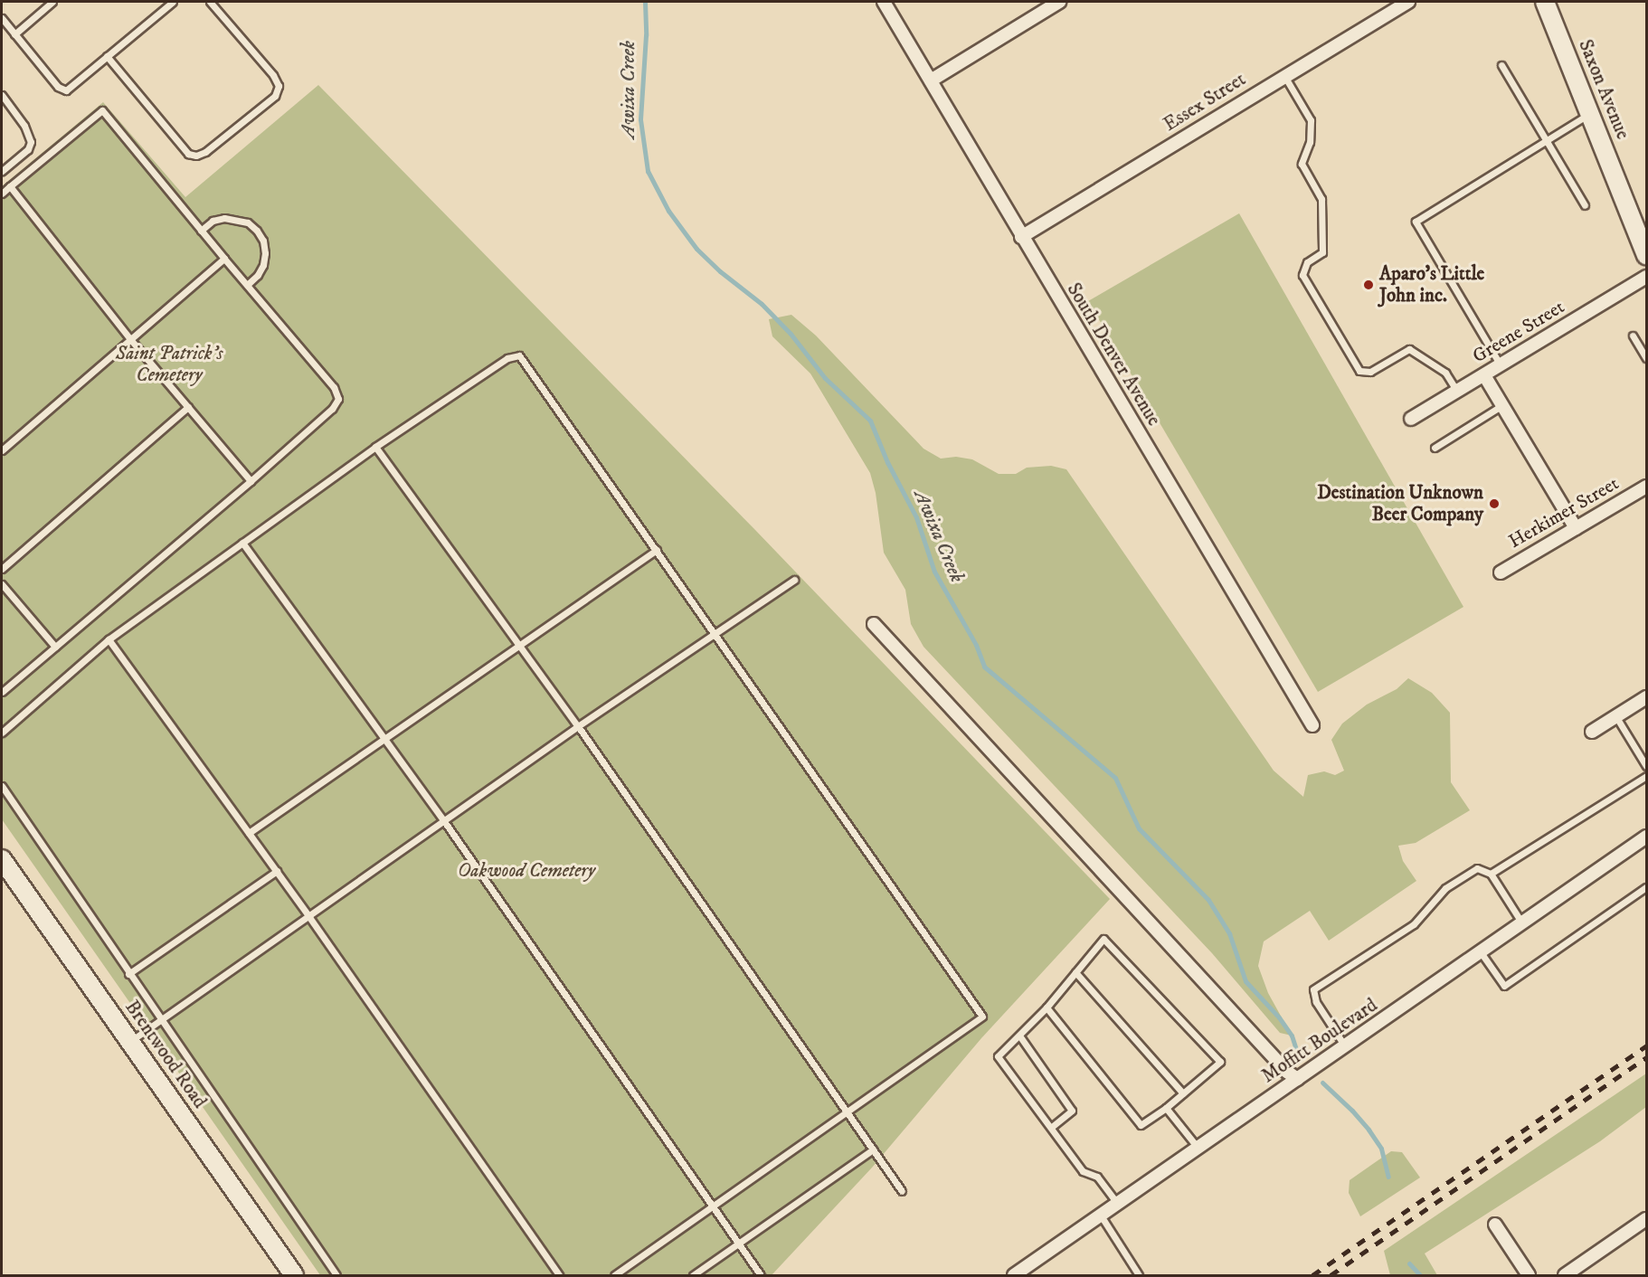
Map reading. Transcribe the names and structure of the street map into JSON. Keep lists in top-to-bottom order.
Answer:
{
  "streets": {
    "street": [
      "Saxon Avenue",
      "Essex Street",
      "Greene Street",
      "South Denver Avenue",
      "Herkimer Street",
      "Moffitt Boulevard",
      "Brentwood Road"
    ]
  },
  "crossings": [
    ["Essex Street", "South Denver Avenue"]
  ],
  "water": ["Awixa Creek"],
  "parks": ["Saint Patrick's Cemetery", "Oakwood Cemetery"],
  "places": ["Aparo's Little John inc.", "Destination Unknown Beer Company"]
}
